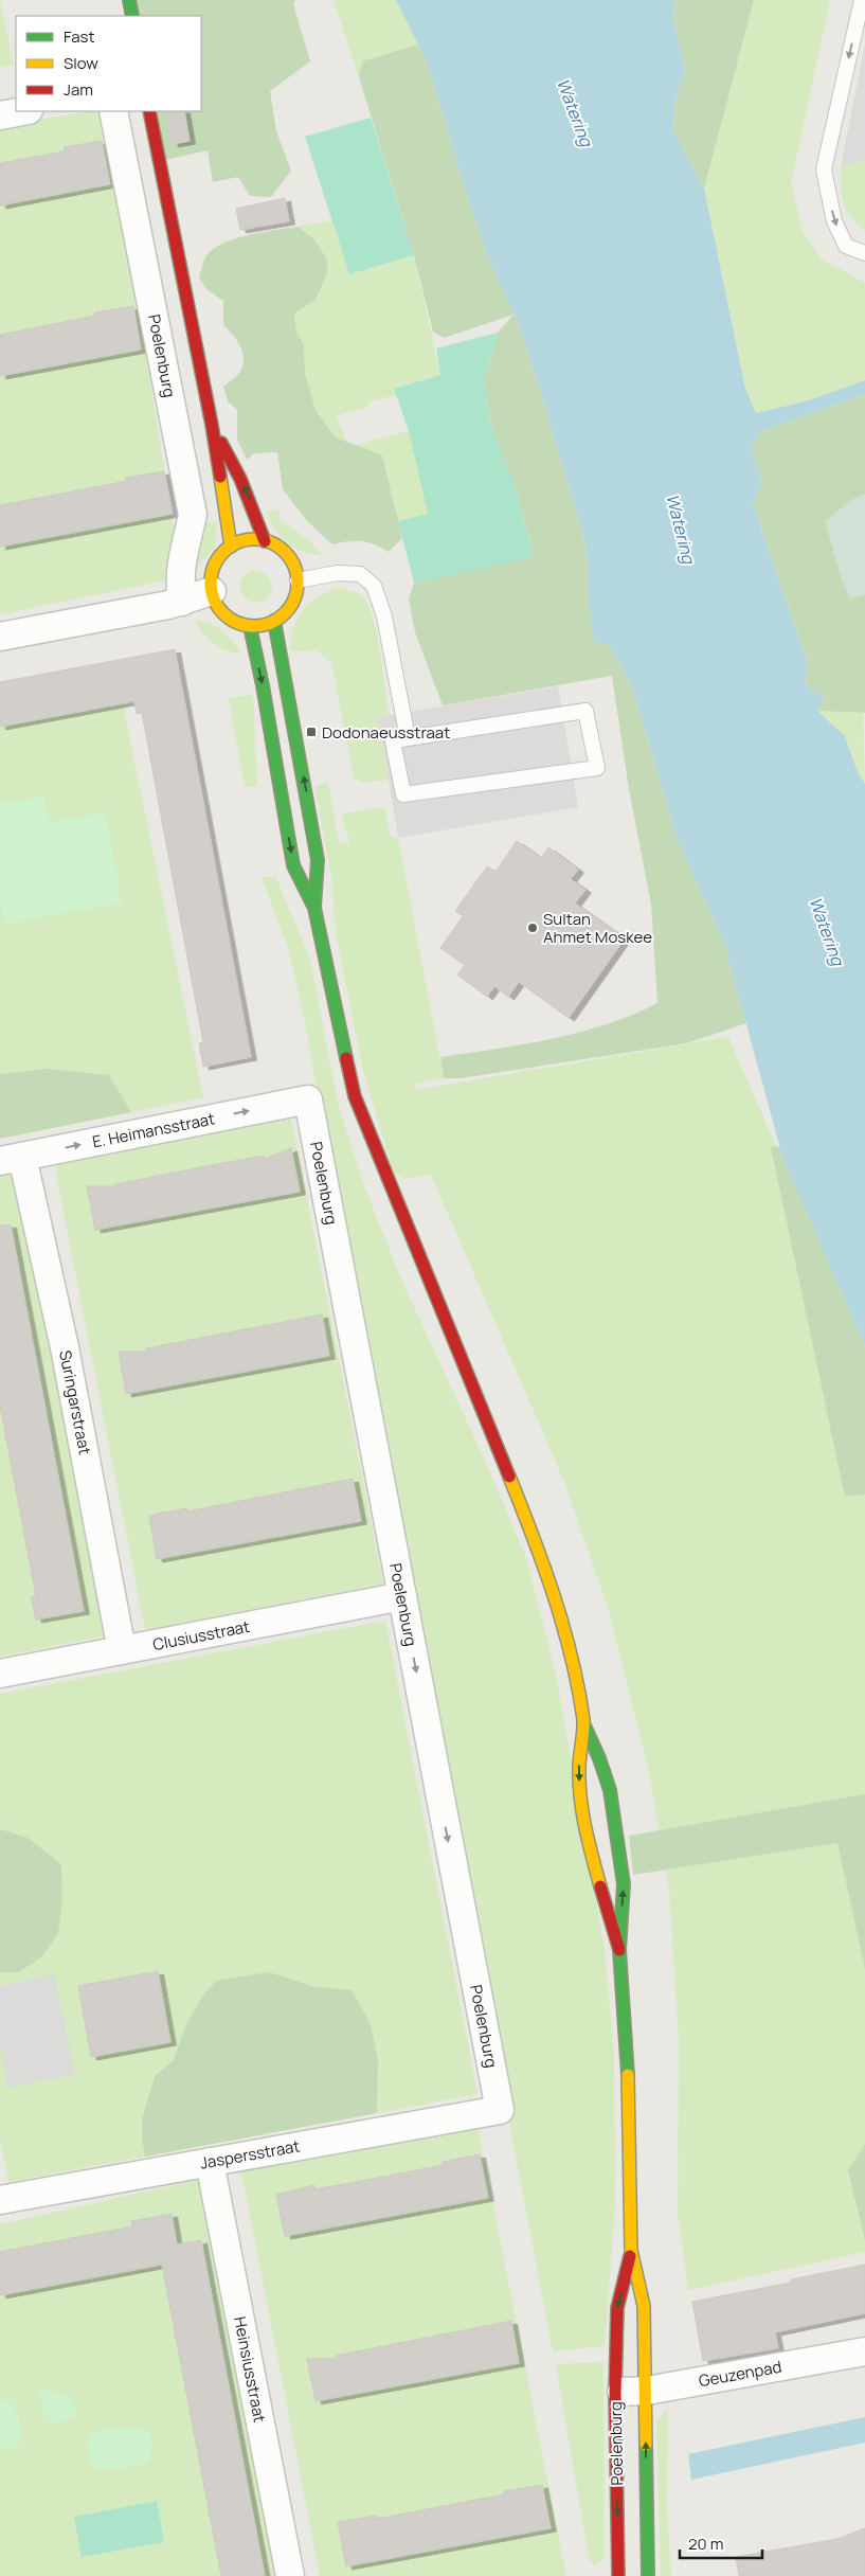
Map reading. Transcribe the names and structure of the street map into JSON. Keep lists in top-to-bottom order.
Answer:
{
  "streets": {
    "street": [
      "Poelenburg",
      "E. Heimansstraat",
      "Suringarstraat",
      "Clusiusstraat",
      "Jaspersstraat",
      "Heinsiusstraat",
      "Geuzenpad"
    ]
  },
  "crossings": [
    ["Poelenburg", "E. Heimansstraat"],
    ["Poelenburg", "Clusiusstraat"],
    ["Poelenburg", "Jaspersstraat"],
    ["Poelenburg", "Geuzenpad"],
    ["E. Heimansstraat", "Suringarstraat"],
    ["Suringarstraat", "Clusiusstraat"],
    ["Jaspersstraat", "Heinsiusstraat"]
  ],
  "one_way": ["E. Heimansstraat"],
  "water": ["Watering"],
  "places": {
    "transit": ["Dodonaeusstraat"],
    "other": ["Sultan Ahmet Moskee"]
  },
  "legend": ["Fast", "Slow", "Jam"],
  "scale_bar": "20 m"
}
